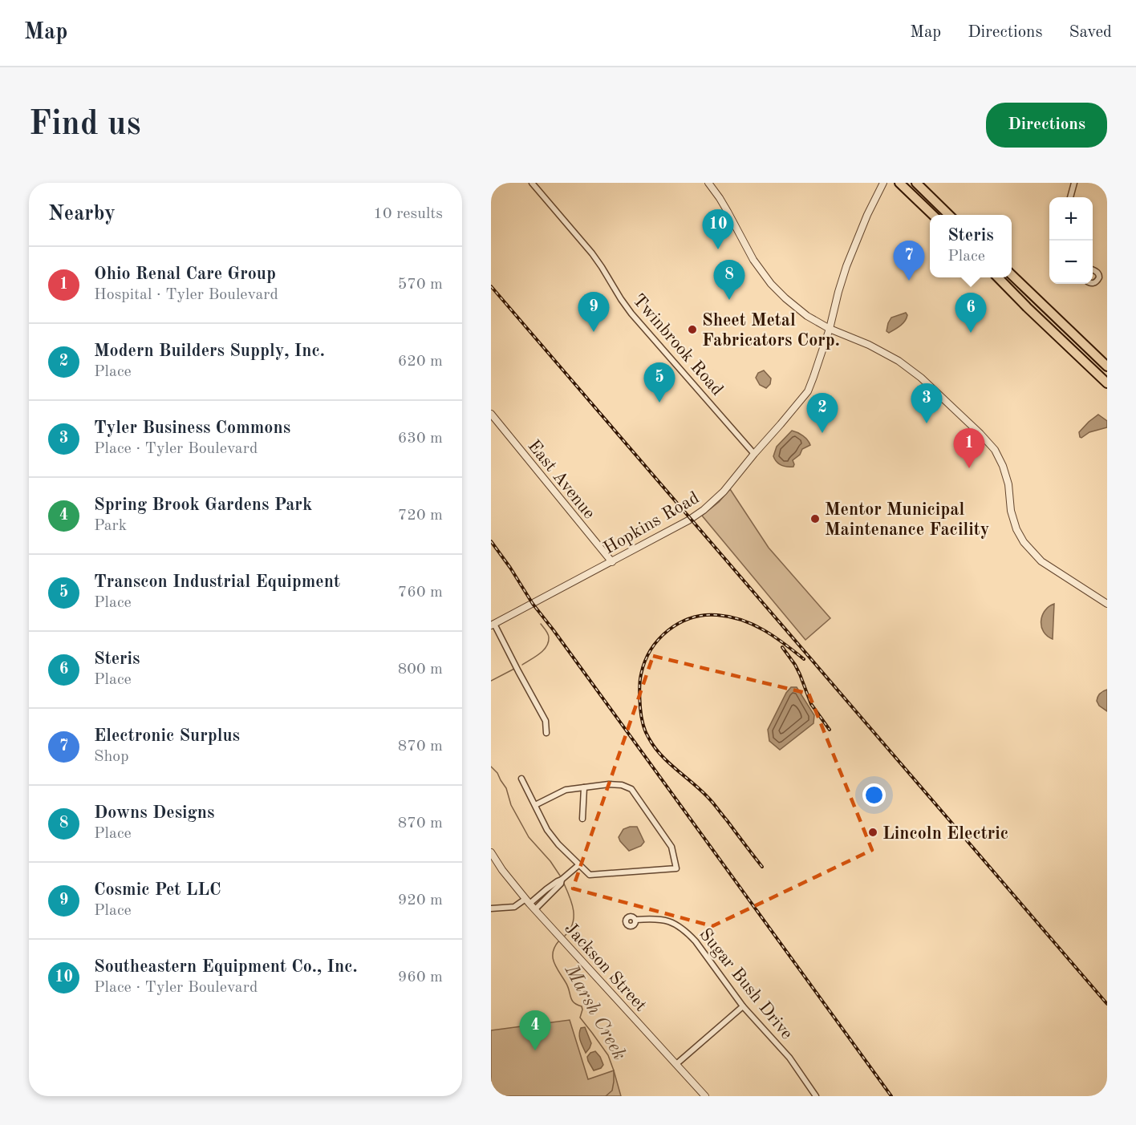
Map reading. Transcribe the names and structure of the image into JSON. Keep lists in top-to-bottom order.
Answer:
{
  "streets": {
    "street": [
      "Twinbrook Road",
      "East Avenue",
      "Hopkins Road",
      "Jackson Street",
      "Sugar Bush Drive"
    ]
  },
  "crossings": [
    ["Twinbrook Road", "Hopkins Road"],
    ["East Avenue", "Hopkins Road"]
  ],
  "water": ["Marsh Creek"],
  "places": ["Sheet Metal Fabricators Corp.", "Mentor Municipal Maintenance Facility", "Lincoln Electric"],
  "page": {
    "header": "Map",
    "nav": ["Map", "Directions", "Saved"],
    "buttons": "Directions",
    "title": "Find us",
    "heading": ["Nearby", "10 results"],
    "map_buttons": ["+", "−"],
    "pins": [
      "10",
      "7",
      "8",
      "9",
      "6",
      "5",
      "3",
      "2",
      "1",
      "4"
    ],
    "popup": ["Steris", "Place"],
    "list": [
      {
        "mark": "1",
        "name": "Ohio Renal Care Group",
        "note": "Hospital · Tyler Boulevard",
        "value": "570 m"
      },
      {
        "mark": "2",
        "name": "Modern Builders Supply, Inc.",
        "note": "Place",
        "value": "620 m"
      },
      {
        "mark": "3",
        "name": "Tyler Business Commons",
        "note": "Place · Tyler Boulevard",
        "value": "630 m"
      },
      {
        "mark": "4",
        "name": "Spring Brook Gardens Park",
        "note": "Park",
        "value": "720 m"
      },
      {
        "mark": "5",
        "name": "Transcon Industrial Equipment",
        "note": "Place",
        "value": "760 m"
      },
      {
        "mark": "6",
        "name": "Steris",
        "note": "Place",
        "value": "800 m"
      },
      {
        "mark": "7",
        "name": "Electronic Surplus",
        "note": "Shop",
        "value": "870 m"
      },
      {
        "mark": "8",
        "name": "Downs Designs",
        "note": "Place",
        "value": "870 m"
      },
      {
        "mark": "9",
        "name": "Cosmic Pet LLC",
        "note": "Place",
        "value": "920 m"
      },
      {
        "mark": "10",
        "name": "Southeastern Equipment Co., Inc.",
        "note": "Place · Tyler Boulevard",
        "value": "960 m"
      }
    ]
  }
}
